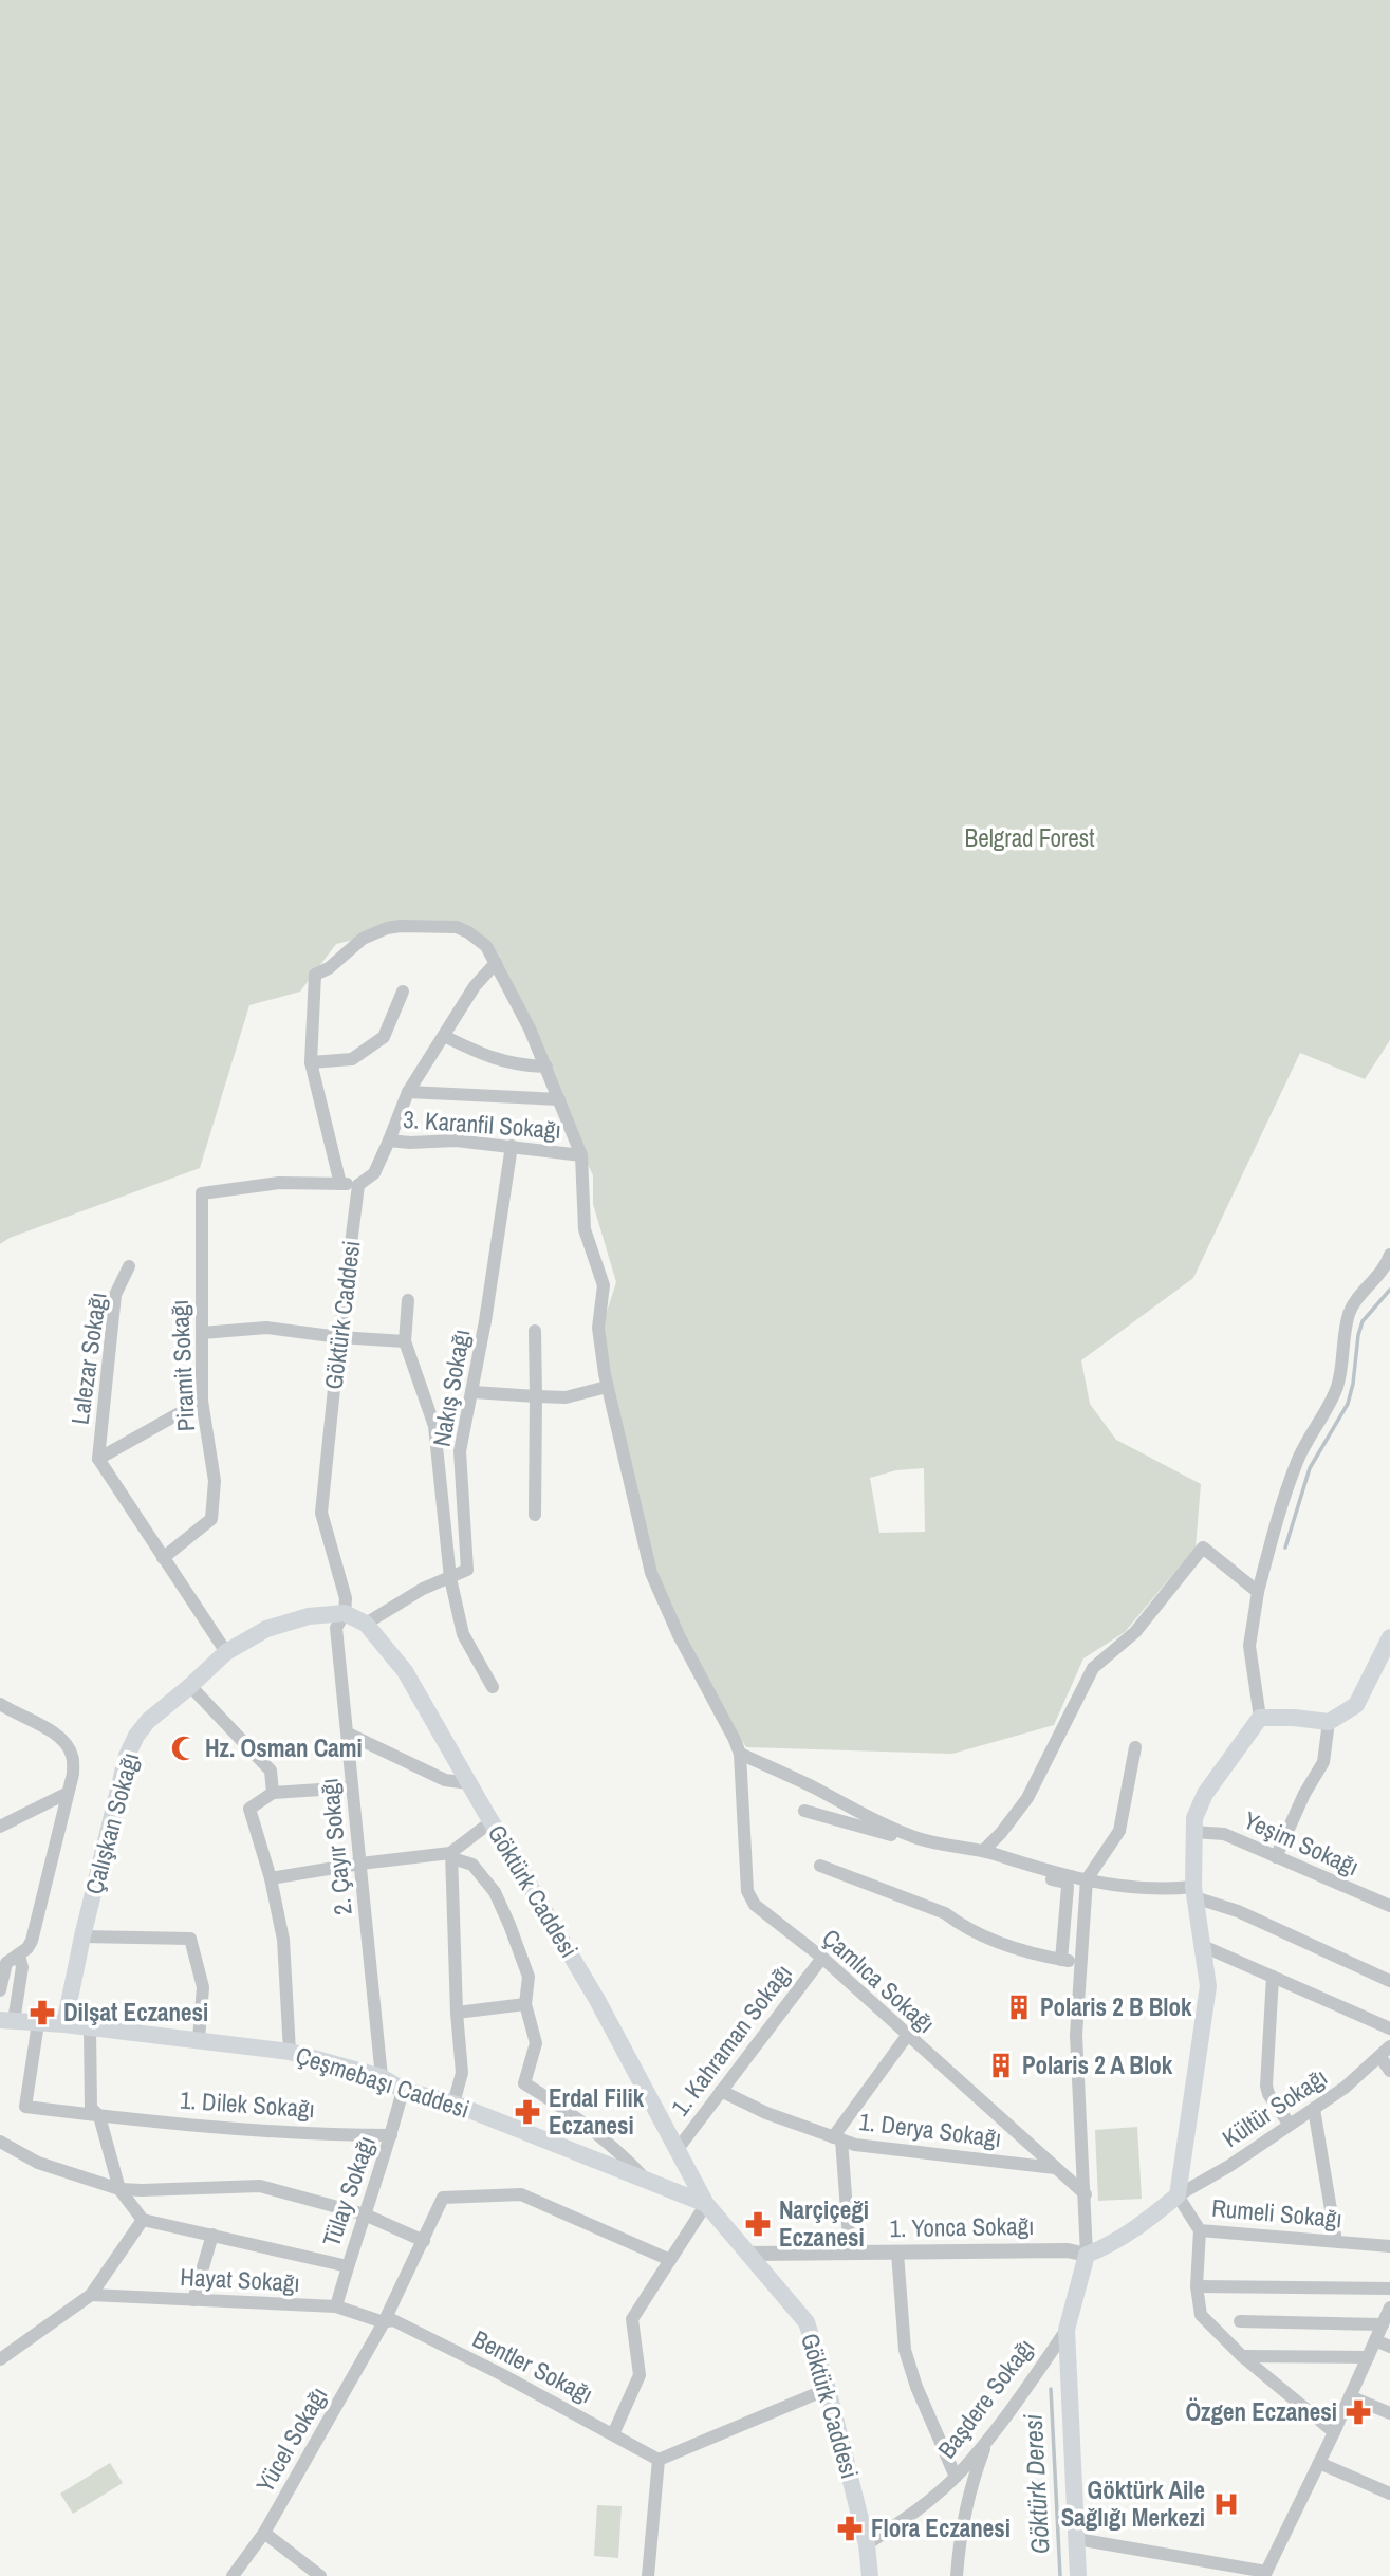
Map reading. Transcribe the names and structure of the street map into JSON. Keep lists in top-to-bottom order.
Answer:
{
  "streets": {
    "main road": ["Göktürk Caddesi", "Çalışkan Sokağı", "Çeşmebaşı Caddesi"],
    "street": [
      "3. Karanfil Sokağı",
      "Lalezar Sokağı",
      "Piramit Sokağı",
      "Nakış Sokağı",
      "Yeşim Sokağı",
      "2. Çayır Sokağı",
      "Çamlıca Sokağı",
      "1. Kahraman Sokağı",
      "1. Dilek Sokağı",
      "Kültür Sokağı",
      "1. Derya Sokağı",
      "Tülay Sokağı",
      "Rumeli Sokağı",
      "1. Yonca Sokağı",
      "Hayat Sokağı",
      "Bentler Sokağı",
      "Başdere Sokağı",
      "Yücel Sokağı"
    ]
  },
  "crossings": [
    ["3. Karanfil Sokağı", "Göktürk Caddesi"],
    ["3. Karanfil Sokağı", "Nakış Sokağı"],
    ["Göktürk Caddesi", "Çalışkan Sokağı"],
    ["Göktürk Caddesi", "2. Çayır Sokağı"],
    ["Göktürk Caddesi", "1. Kahraman Sokağı"],
    ["Göktürk Caddesi", "Çeşmebaşı Caddesi"],
    ["Göktürk Caddesi", "1. Yonca Sokağı"],
    ["Göktürk Caddesi", "Başdere Sokağı"],
    ["Çalışkan Sokağı", "2. Çayır Sokağı"],
    ["Çalışkan Sokağı", "Çeşmebaşı Caddesi"],
    ["2. Çayır Sokağı", "Çeşmebaşı Caddesi"],
    ["Çamlıca Sokağı", "1. Kahraman Sokağı"],
    ["Çamlıca Sokağı", "1. Derya Sokağı"],
    ["1. Kahraman Sokağı", "1. Derya Sokağı"],
    ["Çeşmebaşı Caddesi", "1. Dilek Sokağı"],
    ["Çeşmebaşı Caddesi", "Tülay Sokağı"],
    ["1. Dilek Sokağı", "Tülay Sokağı"],
    ["Kültür Sokağı", "Rumeli Sokağı"],
    ["Tülay Sokağı", "Hayat Sokağı"],
    ["Hayat Sokağı", "Bentler Sokağı"],
    ["Hayat Sokağı", "Yücel Sokağı"],
    ["Bentler Sokağı", "Yücel Sokağı"]
  ],
  "water": ["Göktürk Deresi"],
  "parks": ["Belgrad Forest"],
  "places": {
    "mosque": ["Hz. Osman Cami"],
    "building": ["Polaris 2 B Blok", "Polaris 2 A Blok"],
    "pharmacy": [
      "Dilşat Eczanesi",
      "Erdal Filik Eczanesi",
      "Narçiçeği Eczanesi",
      "Özgen Eczanesi",
      "Flora Eczanesi"
    ],
    "hospital": ["Göktürk Aile Sağlığı Merkezi"]
  }
}
